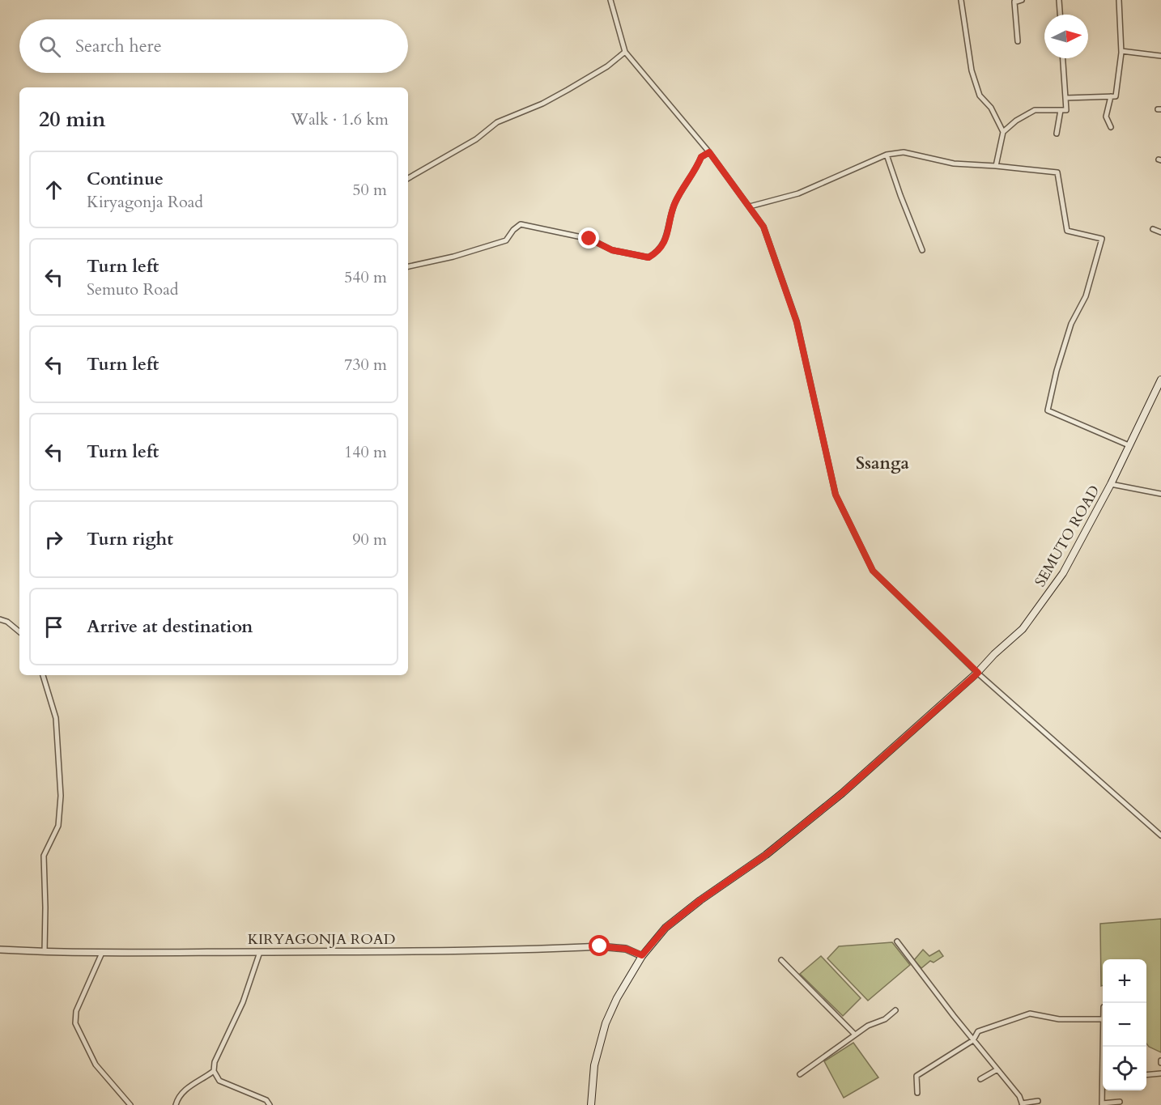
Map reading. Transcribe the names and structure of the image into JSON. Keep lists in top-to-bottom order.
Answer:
{
  "streets": {
    "main road": ["SEMUTO ROAD"],
    "street": ["KIRYAGONJA ROAD"]
  },
  "crossings": [
    ["SEMUTO ROAD", "KIRYAGONJA ROAD"]
  ],
  "districts": ["Ssanga"],
  "north": "right",
  "page": {
    "search": "Search here",
    "heading": ["20 min", "Walk · 1.6 km"],
    "list": [
      ["Continue", "Kiryagonja Road", "50 m"],
      ["Turn left", "Semuto Road", "540 m"],
      ["Turn left", "730 m"],
      ["Turn left", "140 m"],
      ["Turn right", "90 m"],
      "Arrive at destination"
    ],
    "map_buttons": ["+", "−"]
  }
}
